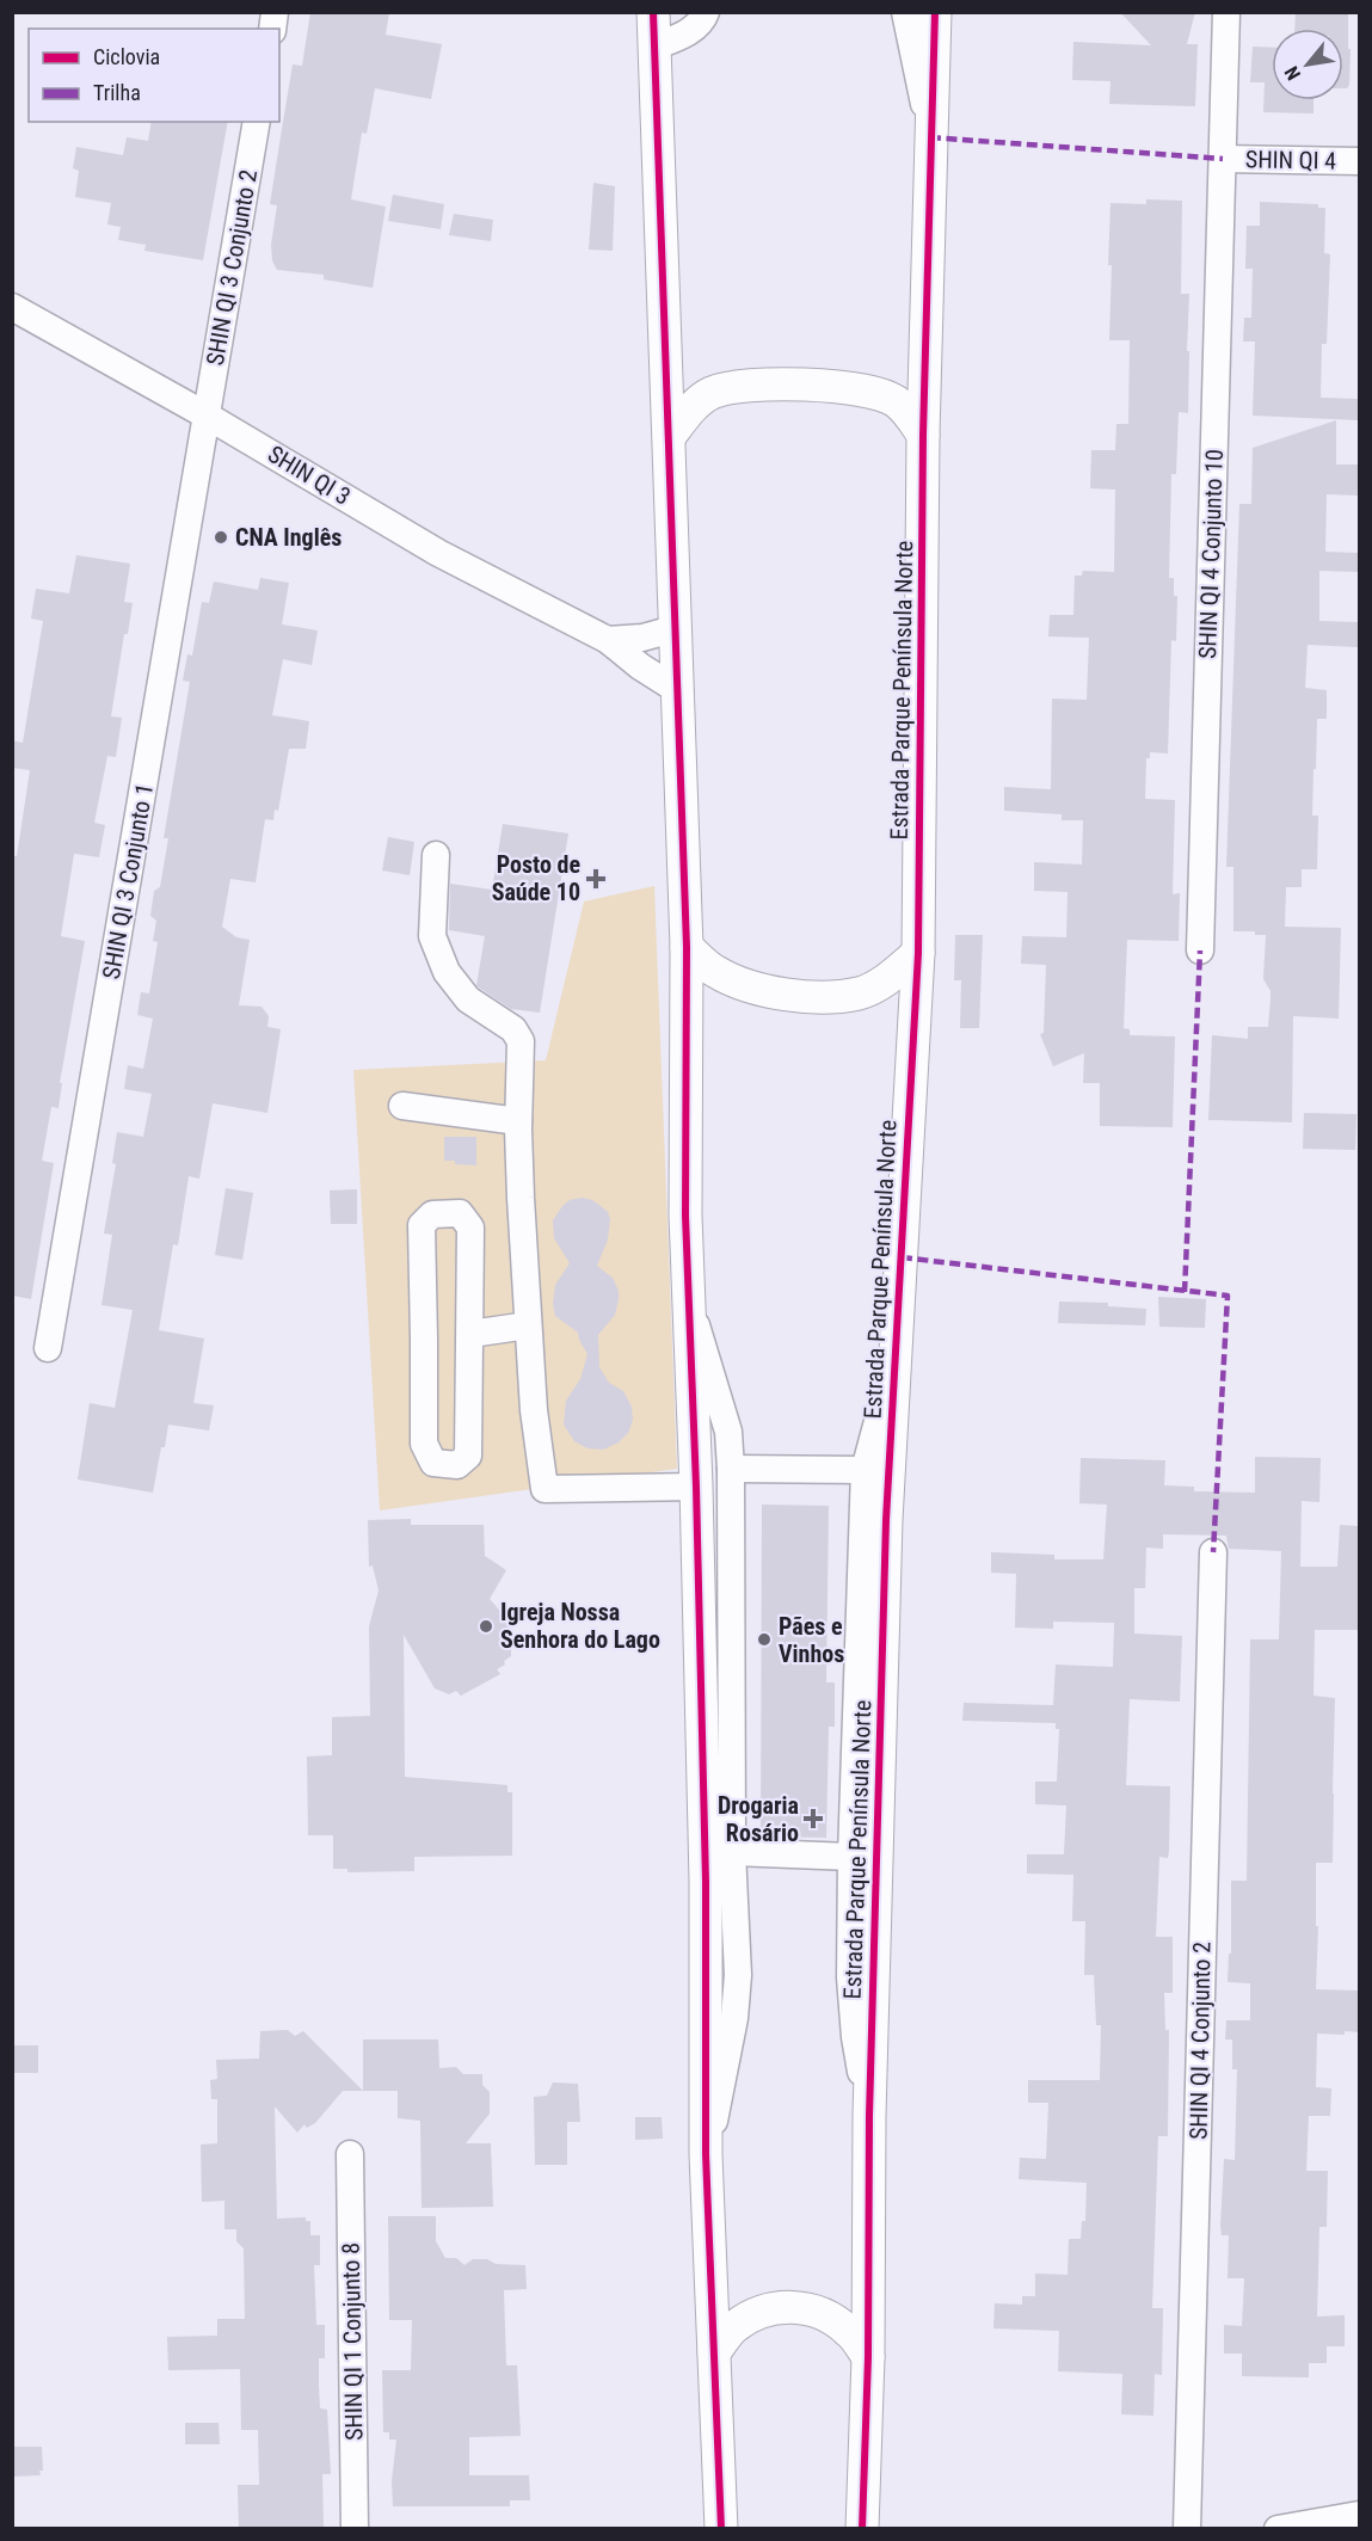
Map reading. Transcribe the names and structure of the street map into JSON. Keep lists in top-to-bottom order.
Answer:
{
  "streets": {
    "main road": ["Estrada Parque Península Norte"],
    "street": [
      "SHIN QI 4",
      "SHIN QI 3 Conjunto 2",
      "SHIN QI 3",
      "SHIN QI 4 Conjunto 10",
      "SHIN QI 3 Conjunto 1",
      "SHIN QI 4 Conjunto 2",
      "SHIN QI 1 Conjunto 8"
    ]
  },
  "crossings": [
    ["SHIN QI 4", "SHIN QI 4 Conjunto 10"],
    ["SHIN QI 3 Conjunto 2", "SHIN QI 3"],
    ["SHIN QI 3 Conjunto 2", "SHIN QI 3 Conjunto 1"],
    ["SHIN QI 3", "SHIN QI 3 Conjunto 1"]
  ],
  "places": {
    "other": ["CNA Inglês", "Igreja Nossa Senhora do Lago", "Pães e Vinhos"],
    "health": ["Posto de Saúde 10", "Drogaria Rosário"]
  },
  "legend": ["Ciclovia", "Trilha"],
  "north": "bottom left"
}
